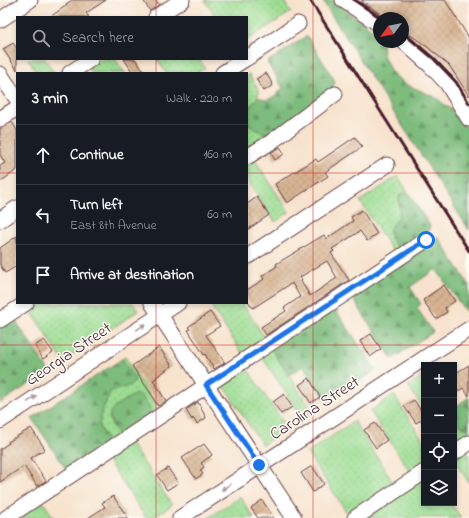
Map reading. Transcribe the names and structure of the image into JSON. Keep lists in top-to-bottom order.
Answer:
{
  "streets": {
    "street": ["Georgia Street", "Carolina Street"]
  },
  "north": "bottom left",
  "page": {
    "search": "Search here",
    "heading": ["3 min", "Walk · 220 m"],
    "list": [
      ["Continue", "160 m"],
      ["Turn left", "East 8th Avenue", "60 m"],
      "Arrive at destination"
    ],
    "map_buttons": ["+", "−"]
  }
}
